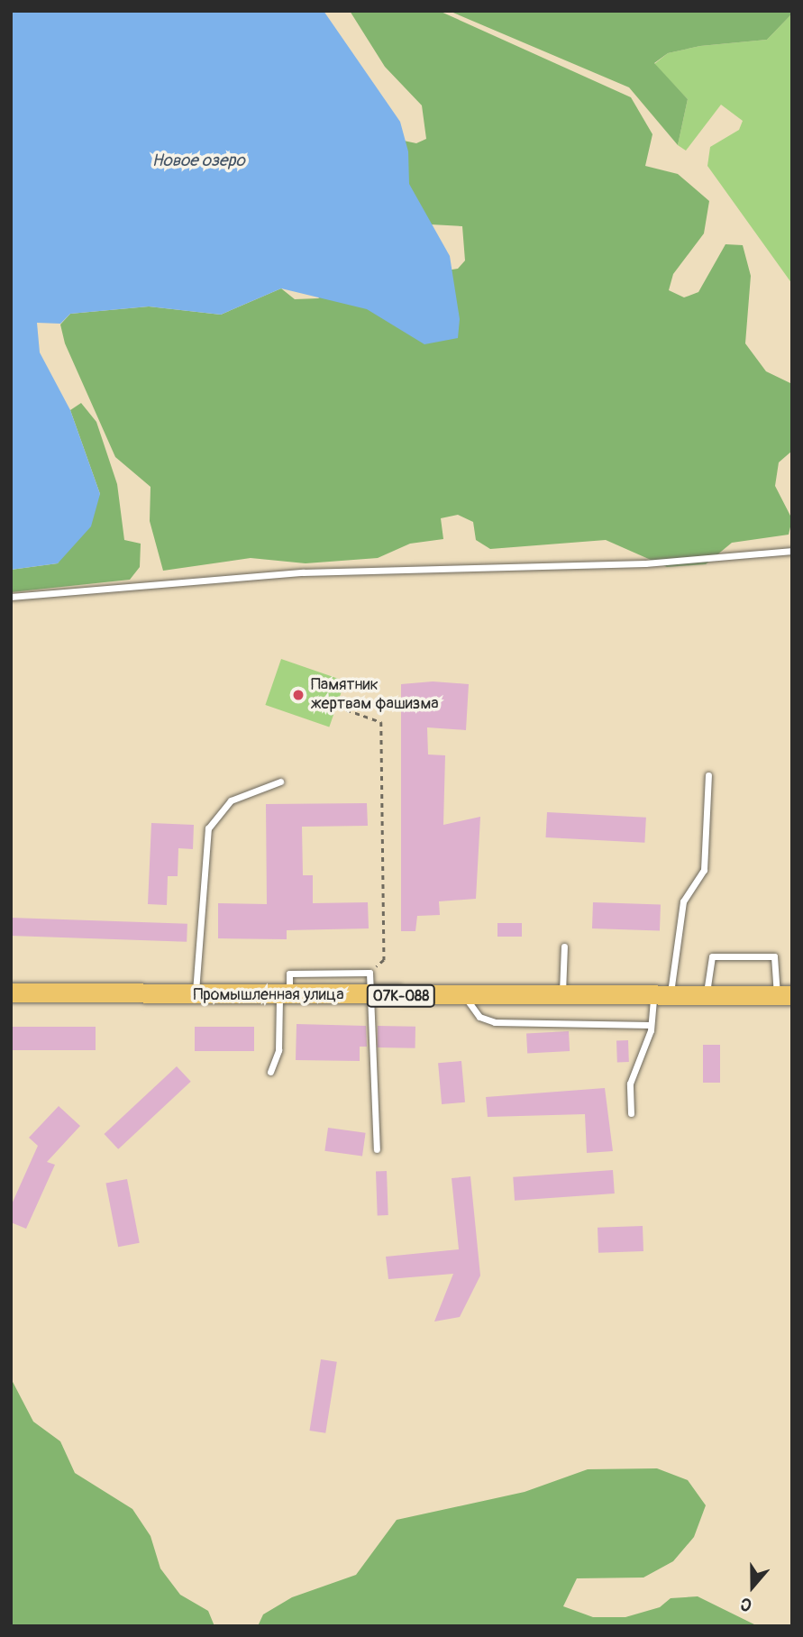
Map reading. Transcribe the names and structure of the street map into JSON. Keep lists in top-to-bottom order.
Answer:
{
  "streets": {
    "main road": ["Промышленная улица", "07К-088"]
  },
  "water": ["Новое озеро"],
  "places": ["Памятник жертвам фашизма"],
  "north": "bottom"
}
